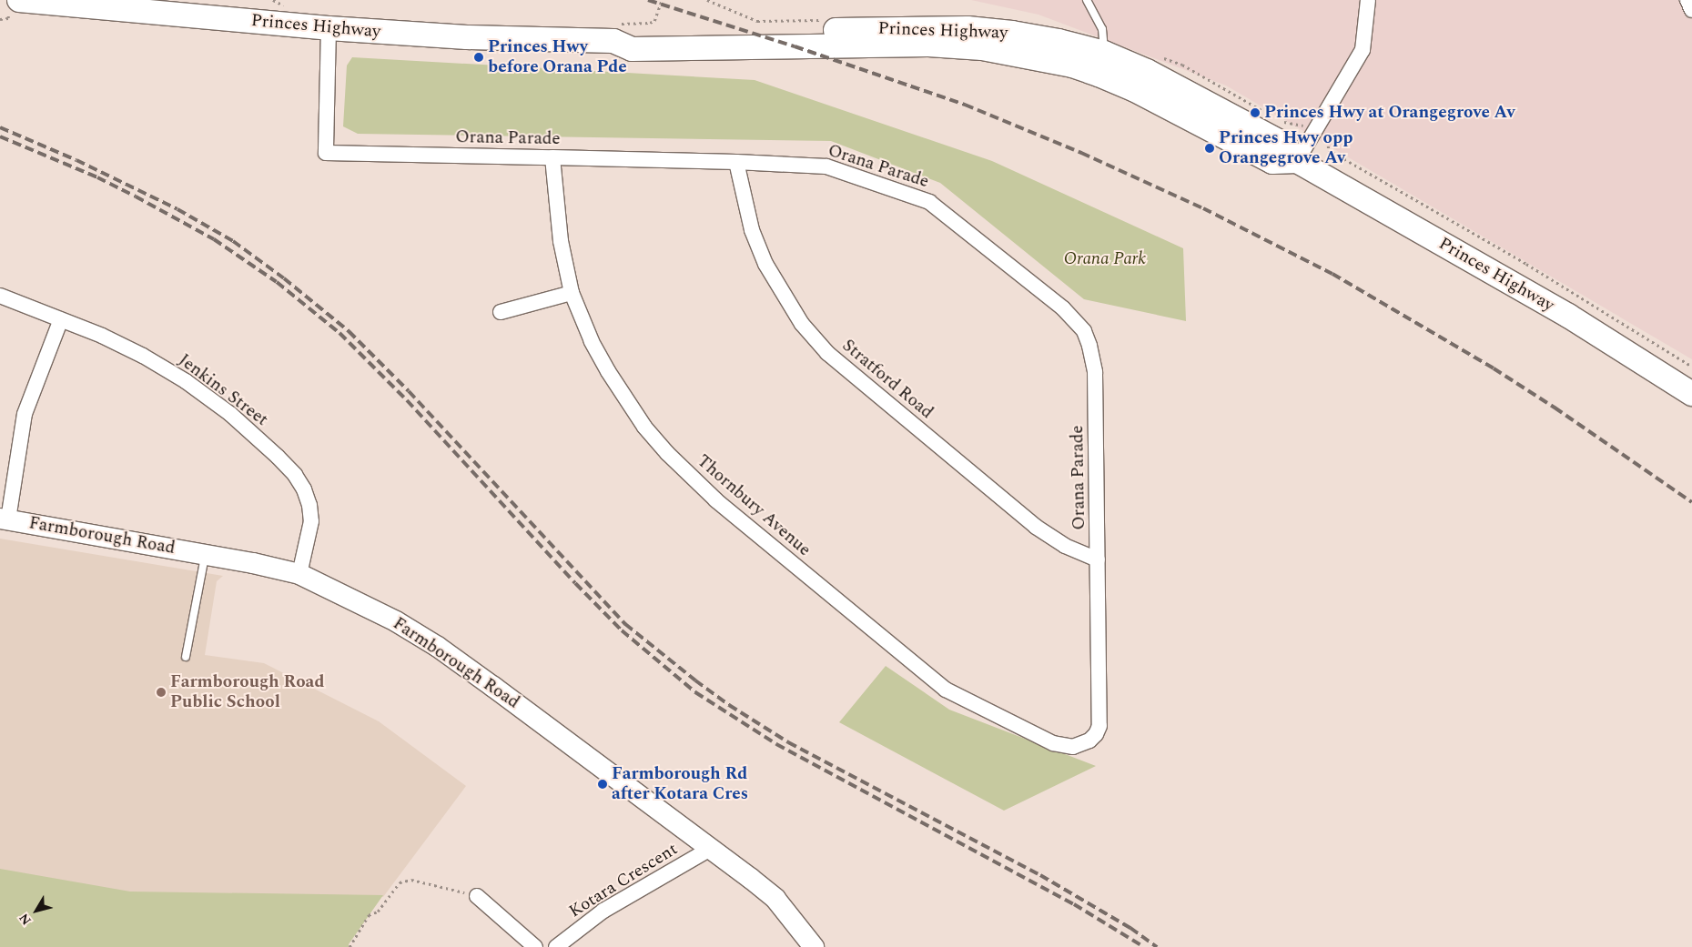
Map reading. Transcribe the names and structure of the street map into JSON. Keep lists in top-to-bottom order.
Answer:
{
  "streets": {
    "main road": ["Princes Highway"],
    "street": [
      "Orana Parade",
      "Stratford Road",
      "Jenkins Street",
      "Thornbury Avenue",
      "Farmborough Road",
      "Kotara Crescent"
    ]
  },
  "crossings": [
    ["Princes Highway", "Orana Parade"],
    ["Orana Parade", "Stratford Road"],
    ["Orana Parade", "Thornbury Avenue"],
    ["Jenkins Street", "Farmborough Road"],
    ["Farmborough Road", "Kotara Crescent"]
  ],
  "parks": ["Orana Park"],
  "places": [
    "Princes Hwy before Orana Pde",
    "Princes Hwy at Orangegrove Av",
    "Princes Hwy opp Orangegrove Av",
    "Farmborough Road Public School",
    "Farmborough Rd after Kotara Cres"
  ],
  "north": "bottom left"
}
